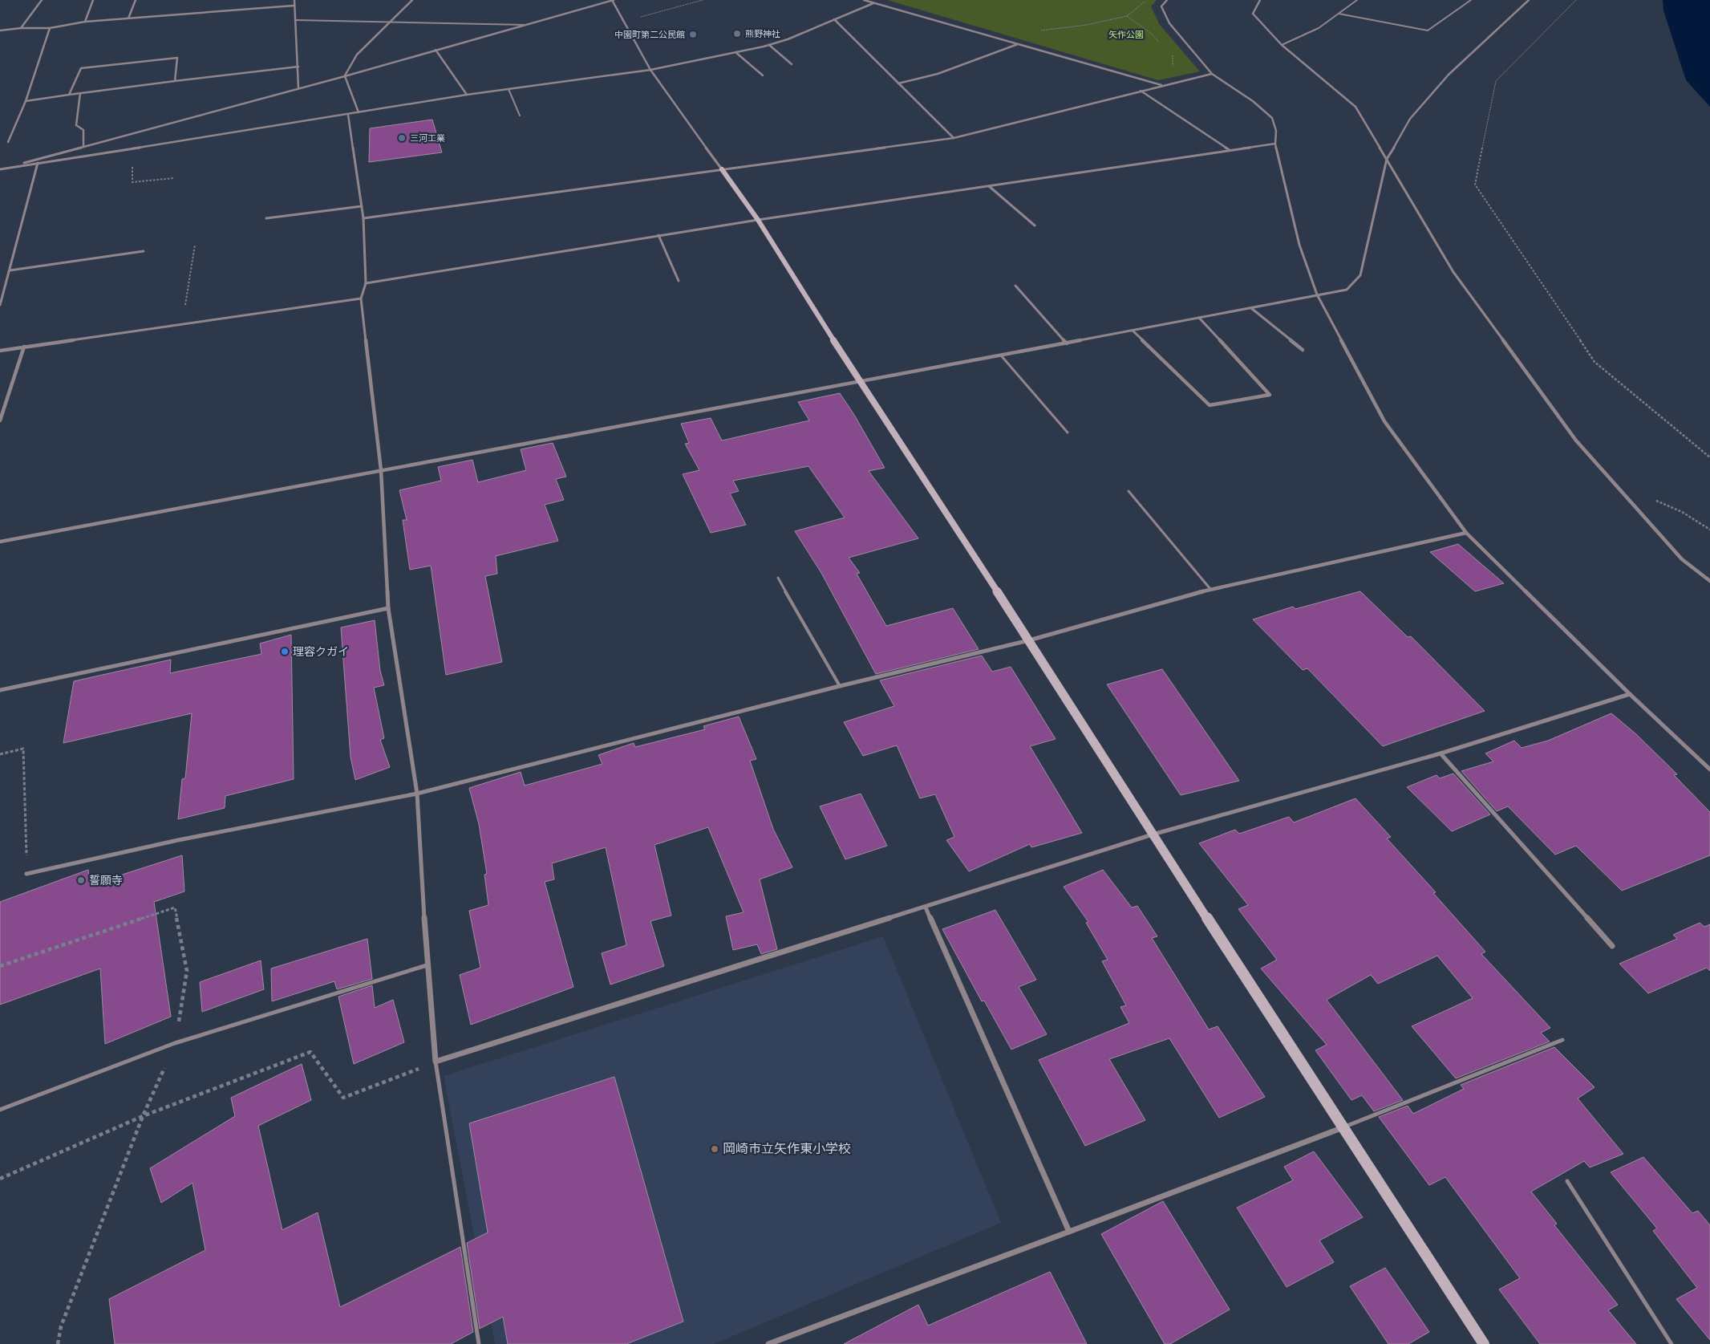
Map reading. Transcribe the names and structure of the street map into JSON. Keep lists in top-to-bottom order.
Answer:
{
  "parks": ["矢作公園"],
  "places": [
    "熊野神社",
    "中園町第二公民館",
    "三河工業",
    "理容クガイ",
    "誓願寺",
    "岡崎市立矢作東小学校"
  ]
}
